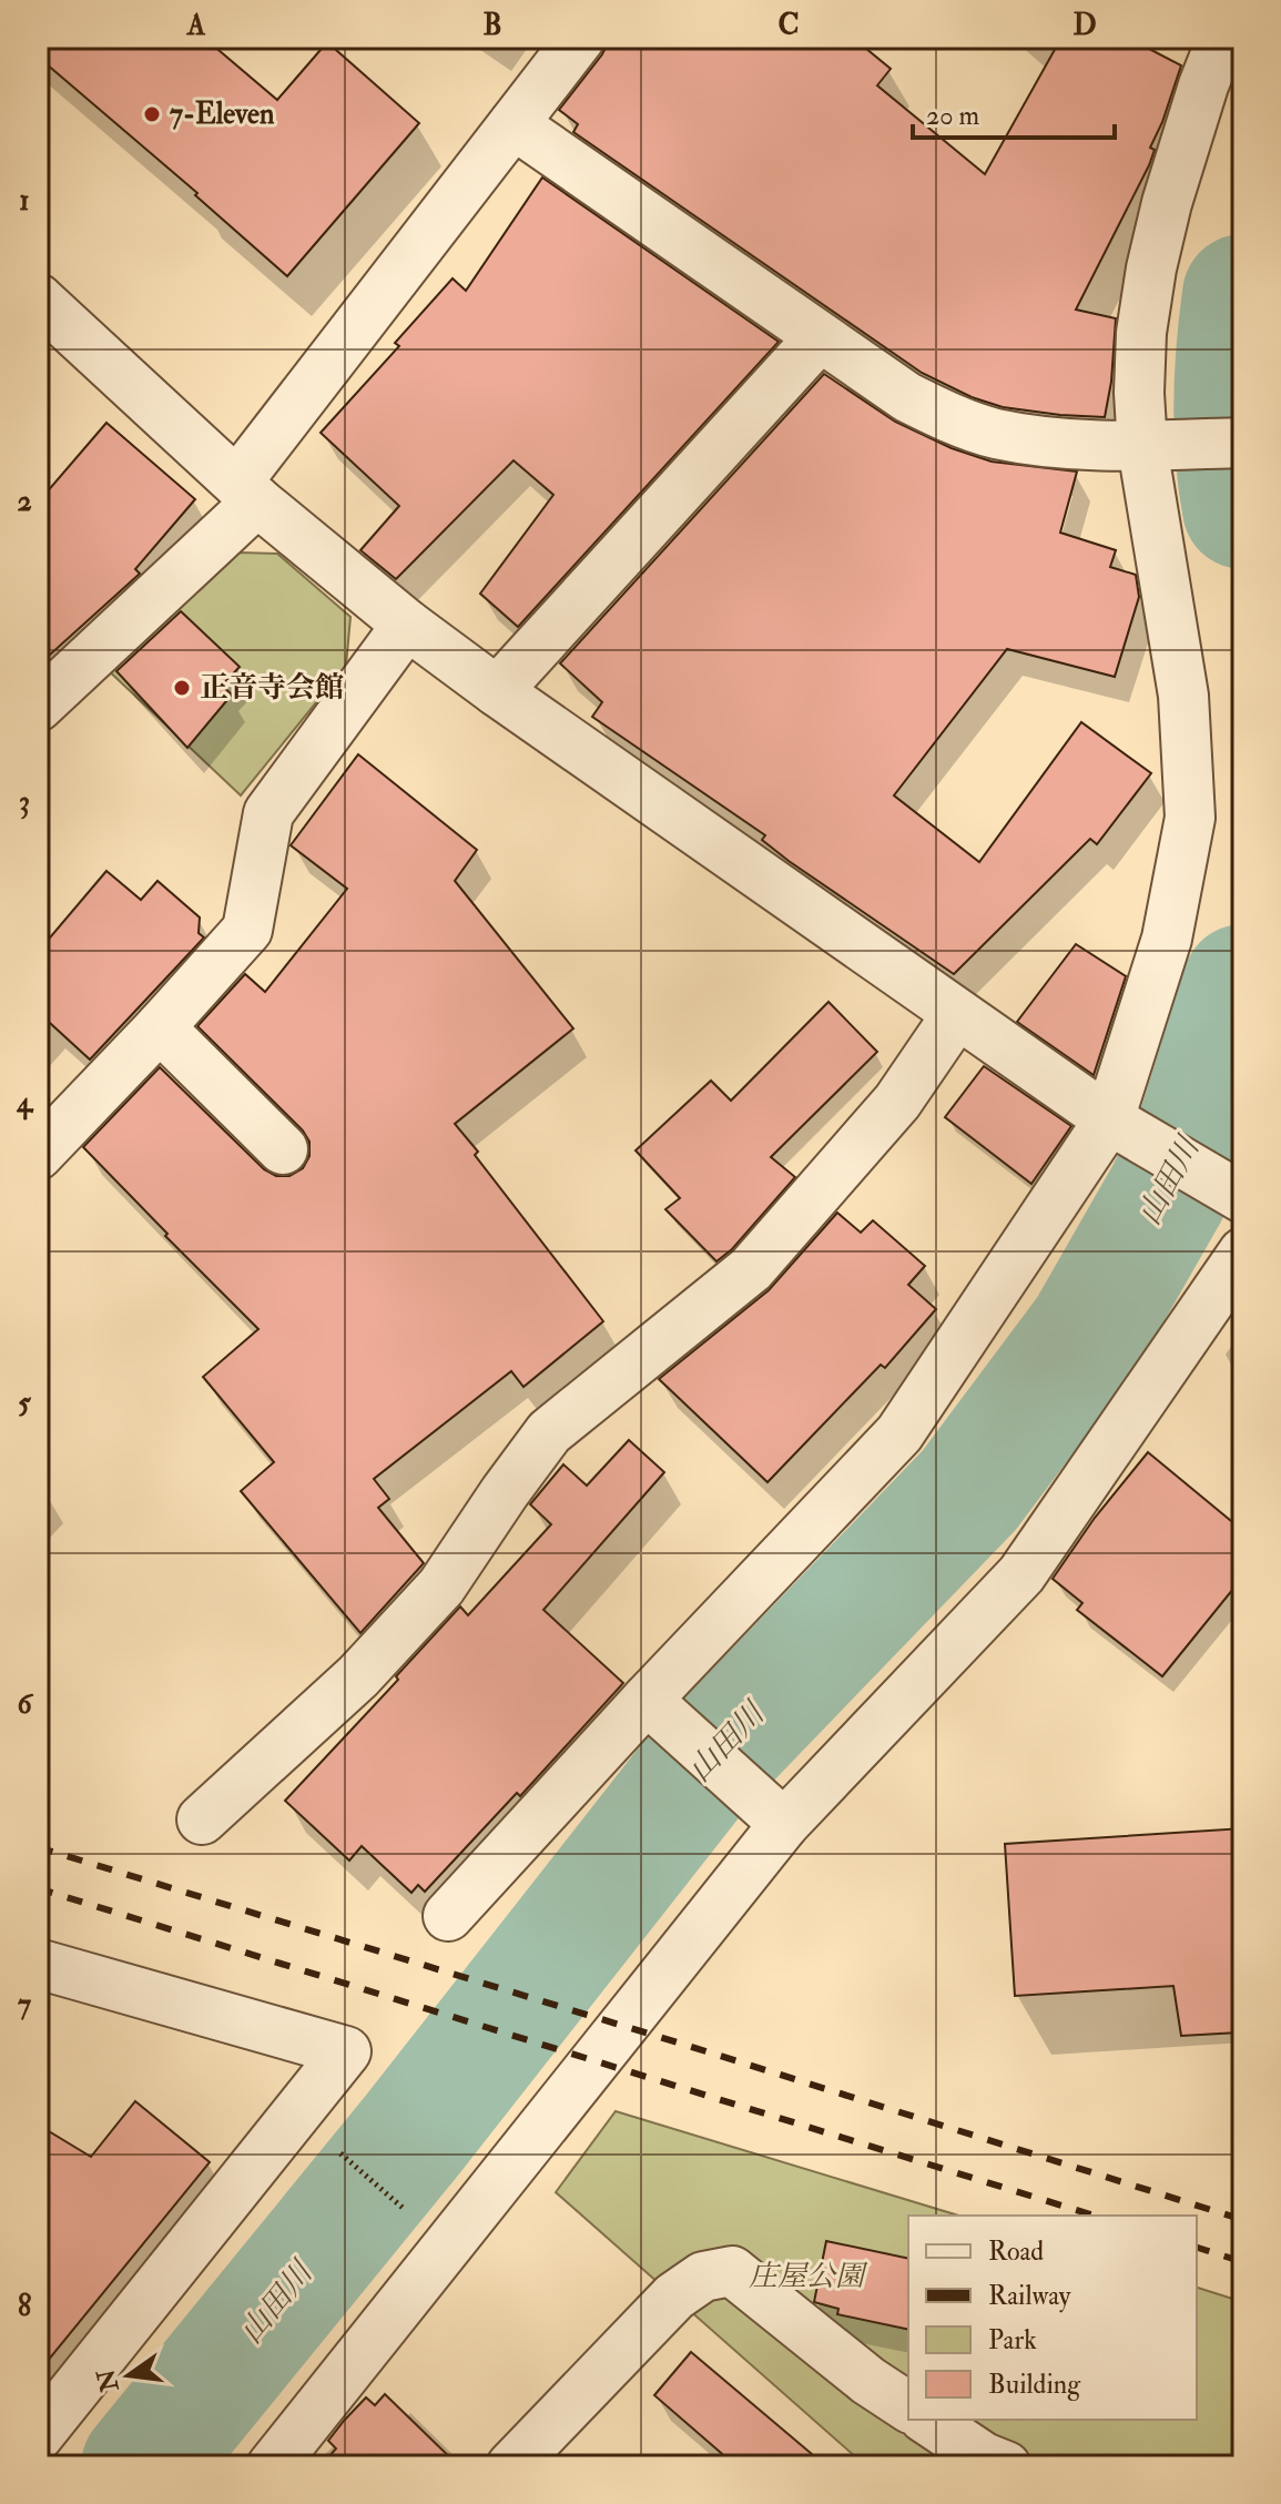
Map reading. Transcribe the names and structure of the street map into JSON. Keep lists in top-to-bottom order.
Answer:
{
  "water": ["山田川"],
  "parks": ["庄屋公園"],
  "places": ["7-Eleven", "正音寺会館"],
  "legend": [
    "Road",
    "Railway",
    "Park",
    "Building"
  ],
  "scale_bar": "20 m",
  "north": "left",
  "grid": {
    "columns": [
      "A",
      "B",
      "C",
      "D"
    ],
    "rows": [
      "1",
      "2",
      "3",
      "4",
      "5",
      "6",
      "7",
      "8"
    ]
  }
}
